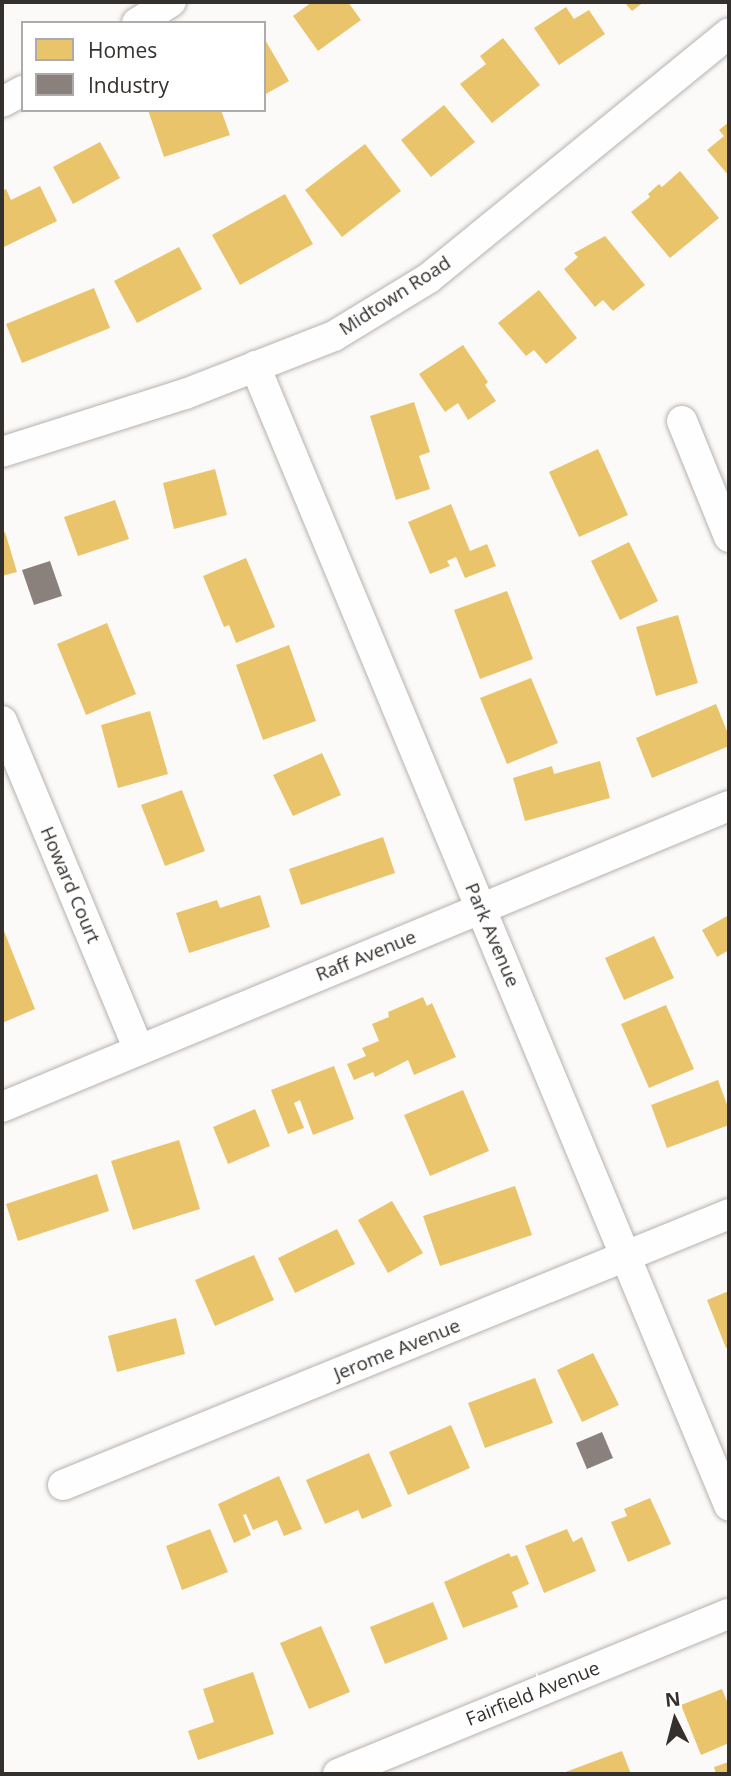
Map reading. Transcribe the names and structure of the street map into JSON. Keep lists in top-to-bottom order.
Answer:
{
  "streets": {
    "street": [
      "Midtown Road",
      "Howard Court",
      "Park Avenue",
      "Raff Avenue",
      "Jerome Avenue",
      "Fairfield Avenue"
    ]
  },
  "crossings": [
    ["Midtown Road", "Park Avenue"],
    ["Howard Court", "Raff Avenue"],
    ["Park Avenue", "Raff Avenue"],
    ["Park Avenue", "Jerome Avenue"]
  ],
  "legend": ["Homes", "Industry"],
  "north": "top"
}
